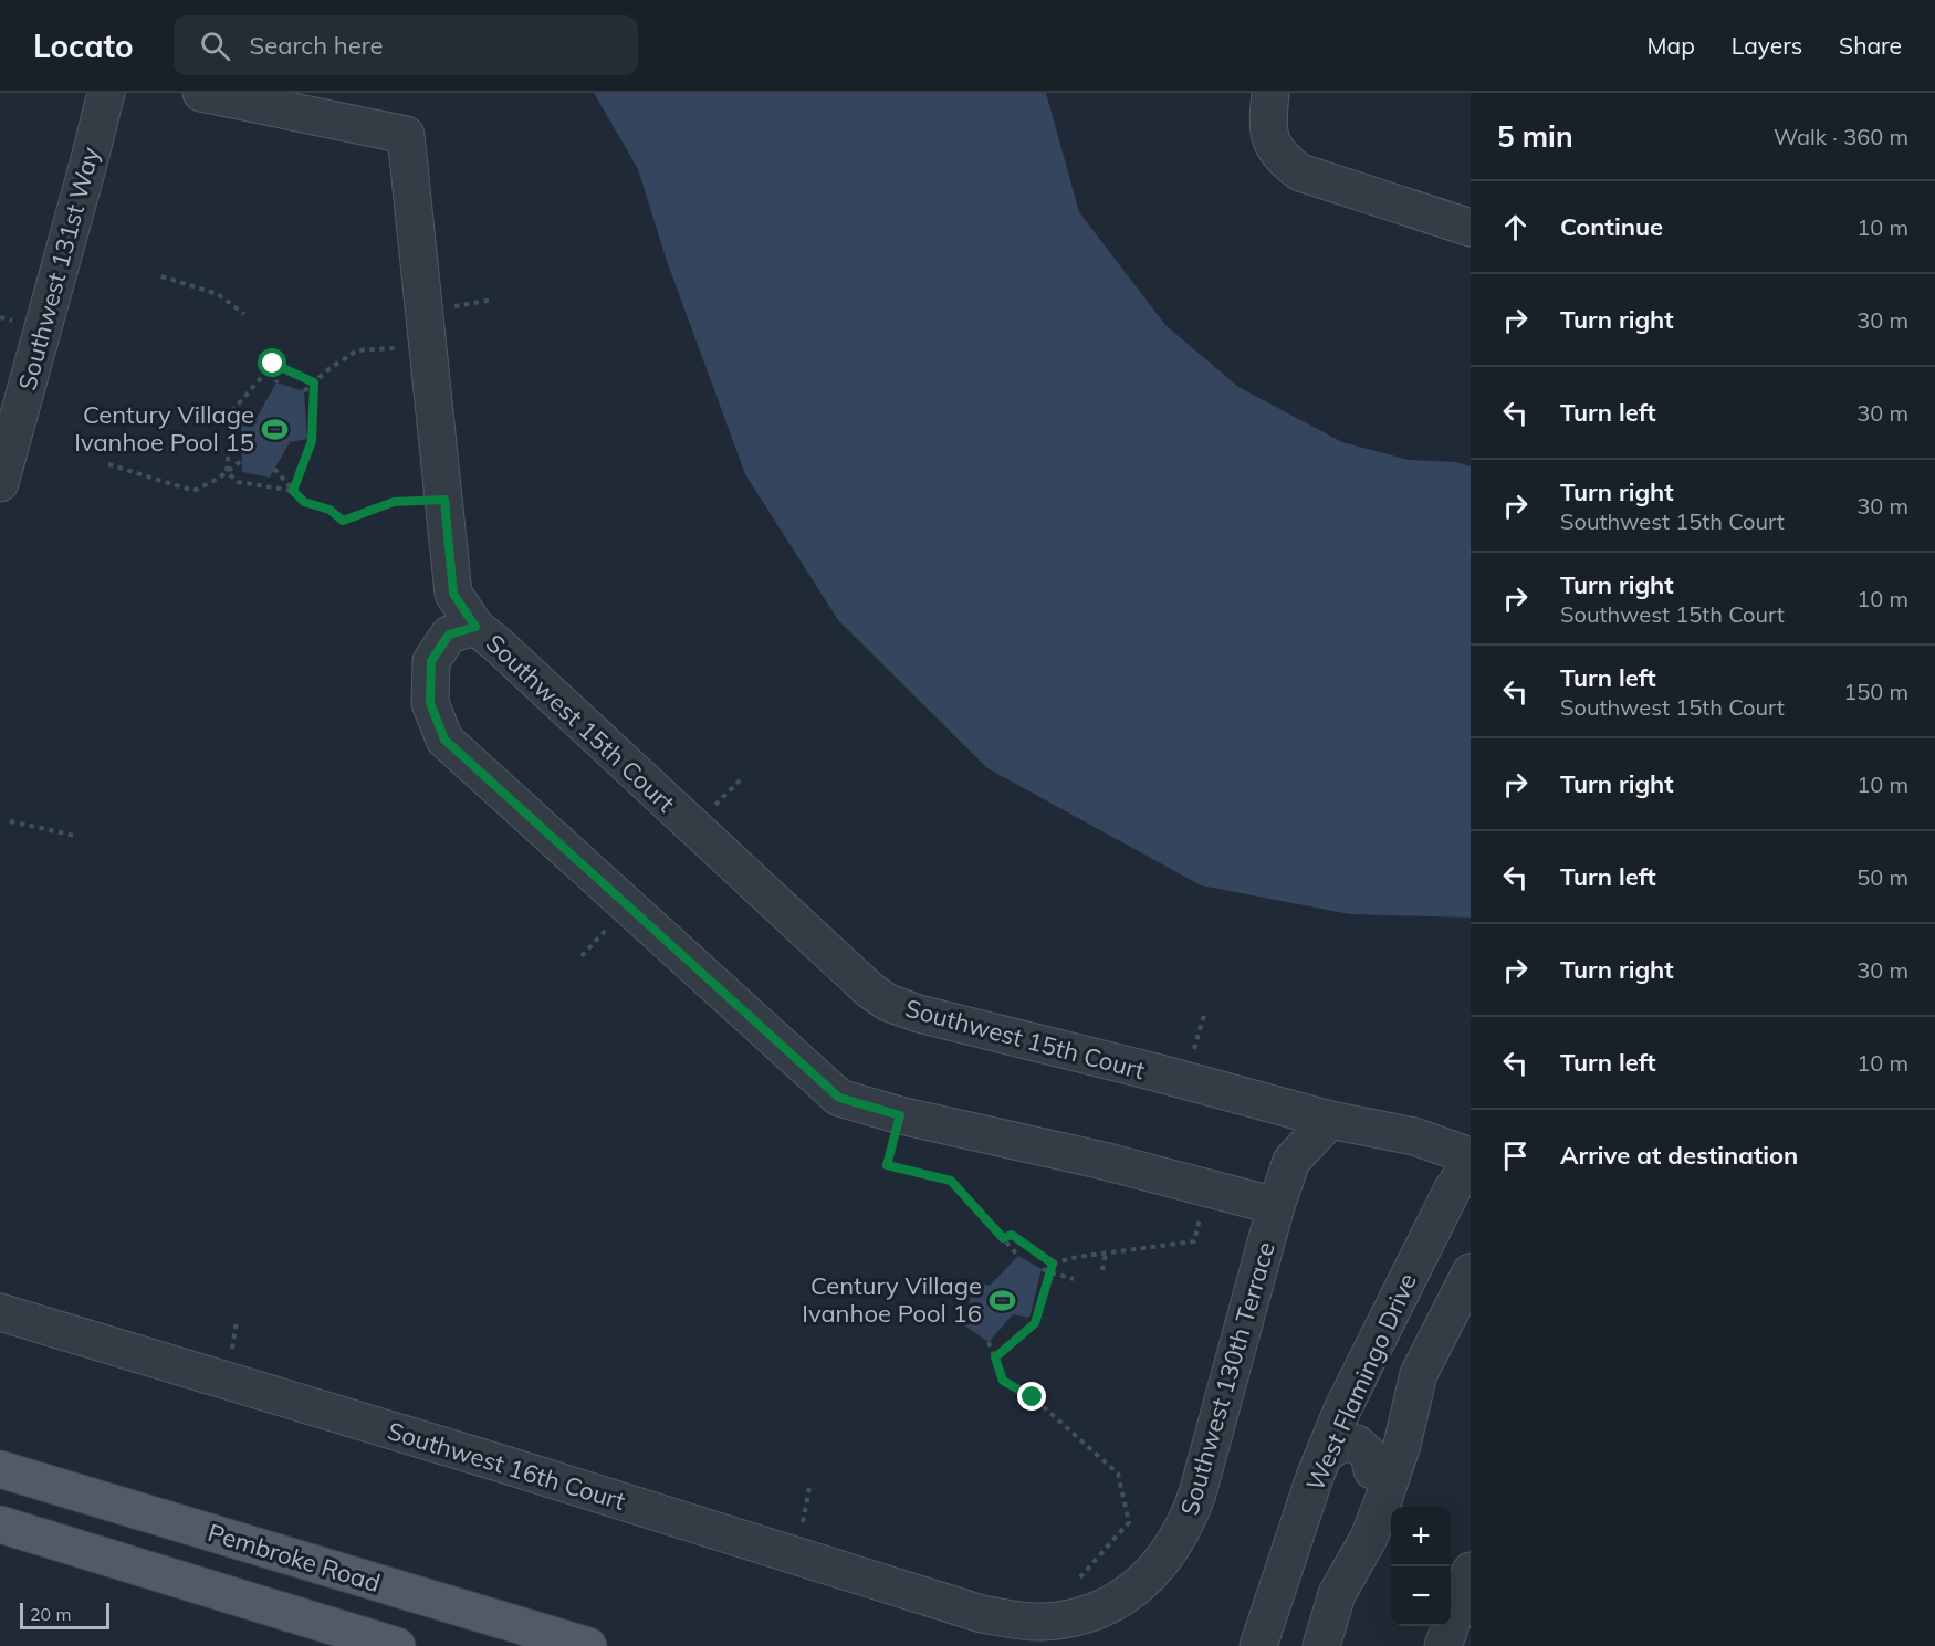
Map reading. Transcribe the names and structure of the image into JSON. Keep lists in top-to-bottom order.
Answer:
{
  "streets": {
    "main road": ["Pembroke Road"],
    "street": [
      "Southwest 131st Way",
      "Southwest 15th Court",
      "Southwest 130th Terrace",
      "West Flamingo Drive",
      "Southwest 16th Court"
    ]
  },
  "crossings": [
    ["Southwest 15th Court", "Southwest 130th Terrace"],
    ["Southwest 130th Terrace", "Southwest 16th Court"]
  ],
  "places": {
    "sports": ["Century Village Ivanhoe Pool 15", "Century Village Ivanhoe Pool 16"]
  },
  "scale_bar": "20 m",
  "page": {
    "header": "Locato",
    "search": "Search here",
    "nav": ["Map", "Layers", "Share"],
    "heading": ["5 min", "Walk · 360 m"],
    "list": [
      ["Continue", "10 m"],
      ["Turn right", "30 m"],
      ["Turn left", "30 m"],
      ["Turn right", "Southwest 15th Court", "30 m"],
      ["Turn right", "Southwest 15th Court", "10 m"],
      ["Turn left", "Southwest 15th Court", "150 m"],
      ["Turn right", "10 m"],
      ["Turn left", "50 m"],
      ["Turn right", "30 m"],
      ["Turn left", "10 m"],
      "Arrive at destination"
    ],
    "map_buttons": ["+", "−"],
    "scale": "20 m"
  }
}
